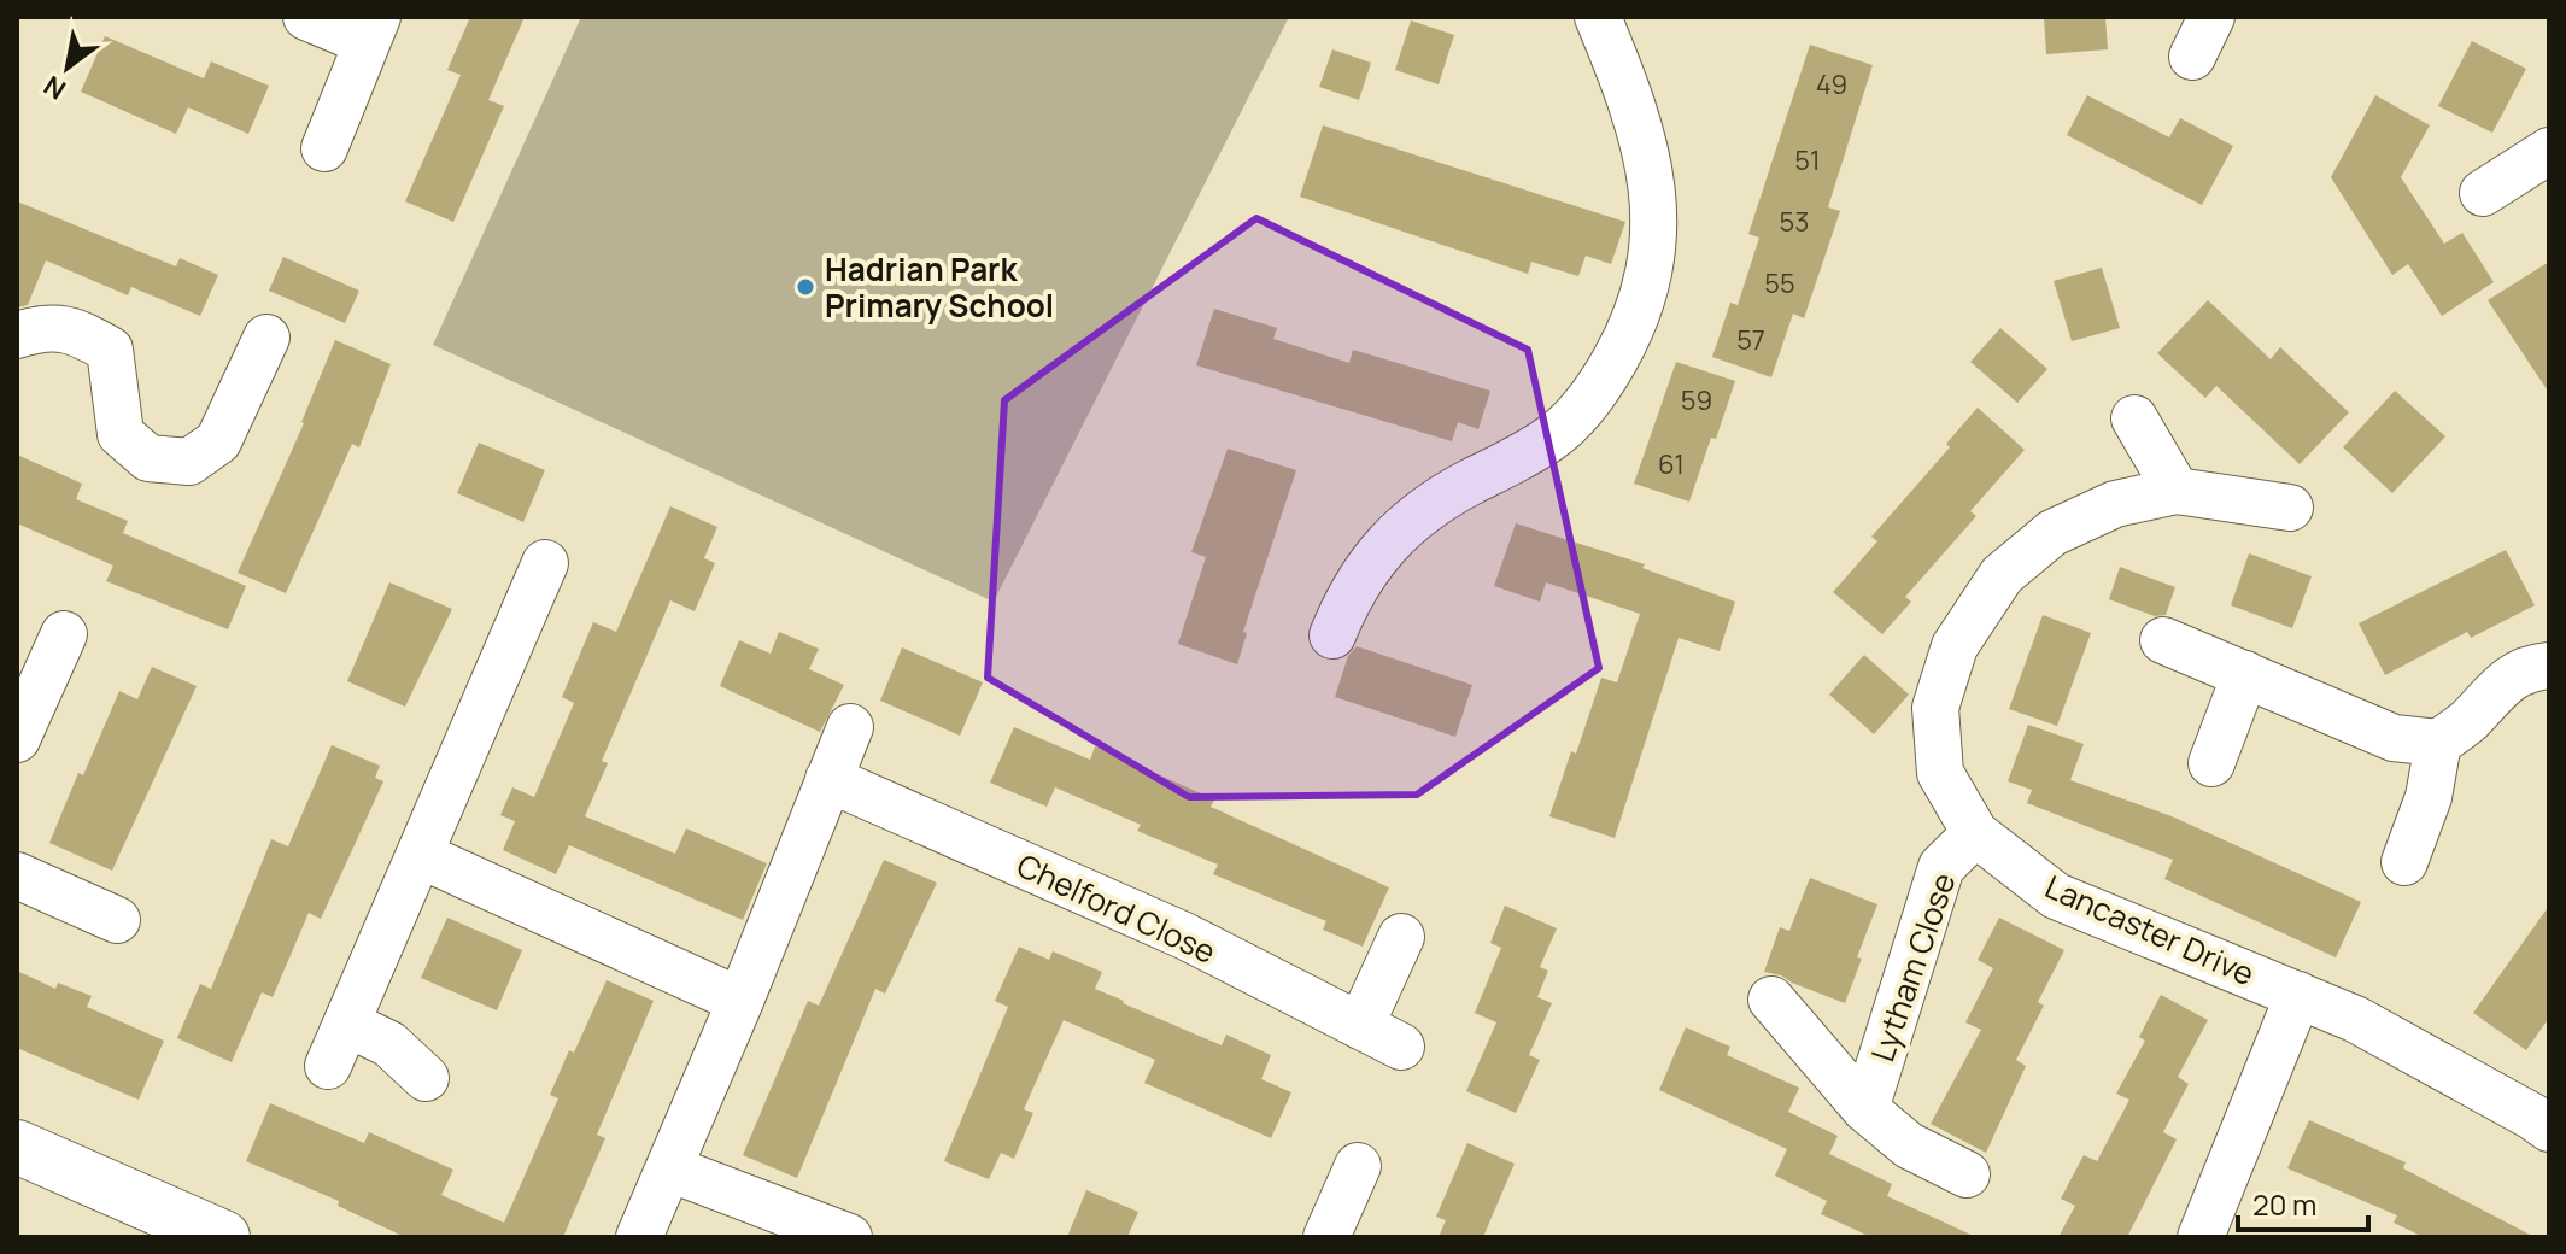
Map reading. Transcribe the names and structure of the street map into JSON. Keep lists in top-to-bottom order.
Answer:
{
  "streets": {
    "street": ["Chelford Close", "Lancaster Drive", "Lytham Close"]
  },
  "crossings": [
    ["Lancaster Drive", "Lytham Close"]
  ],
  "places": ["Hadrian Park Primary School"],
  "house_numbers": [
    "49",
    "51",
    "53",
    "55",
    "57",
    "59",
    "61"
  ],
  "scale_bar": "20 m",
  "north": "bottom left"
}
